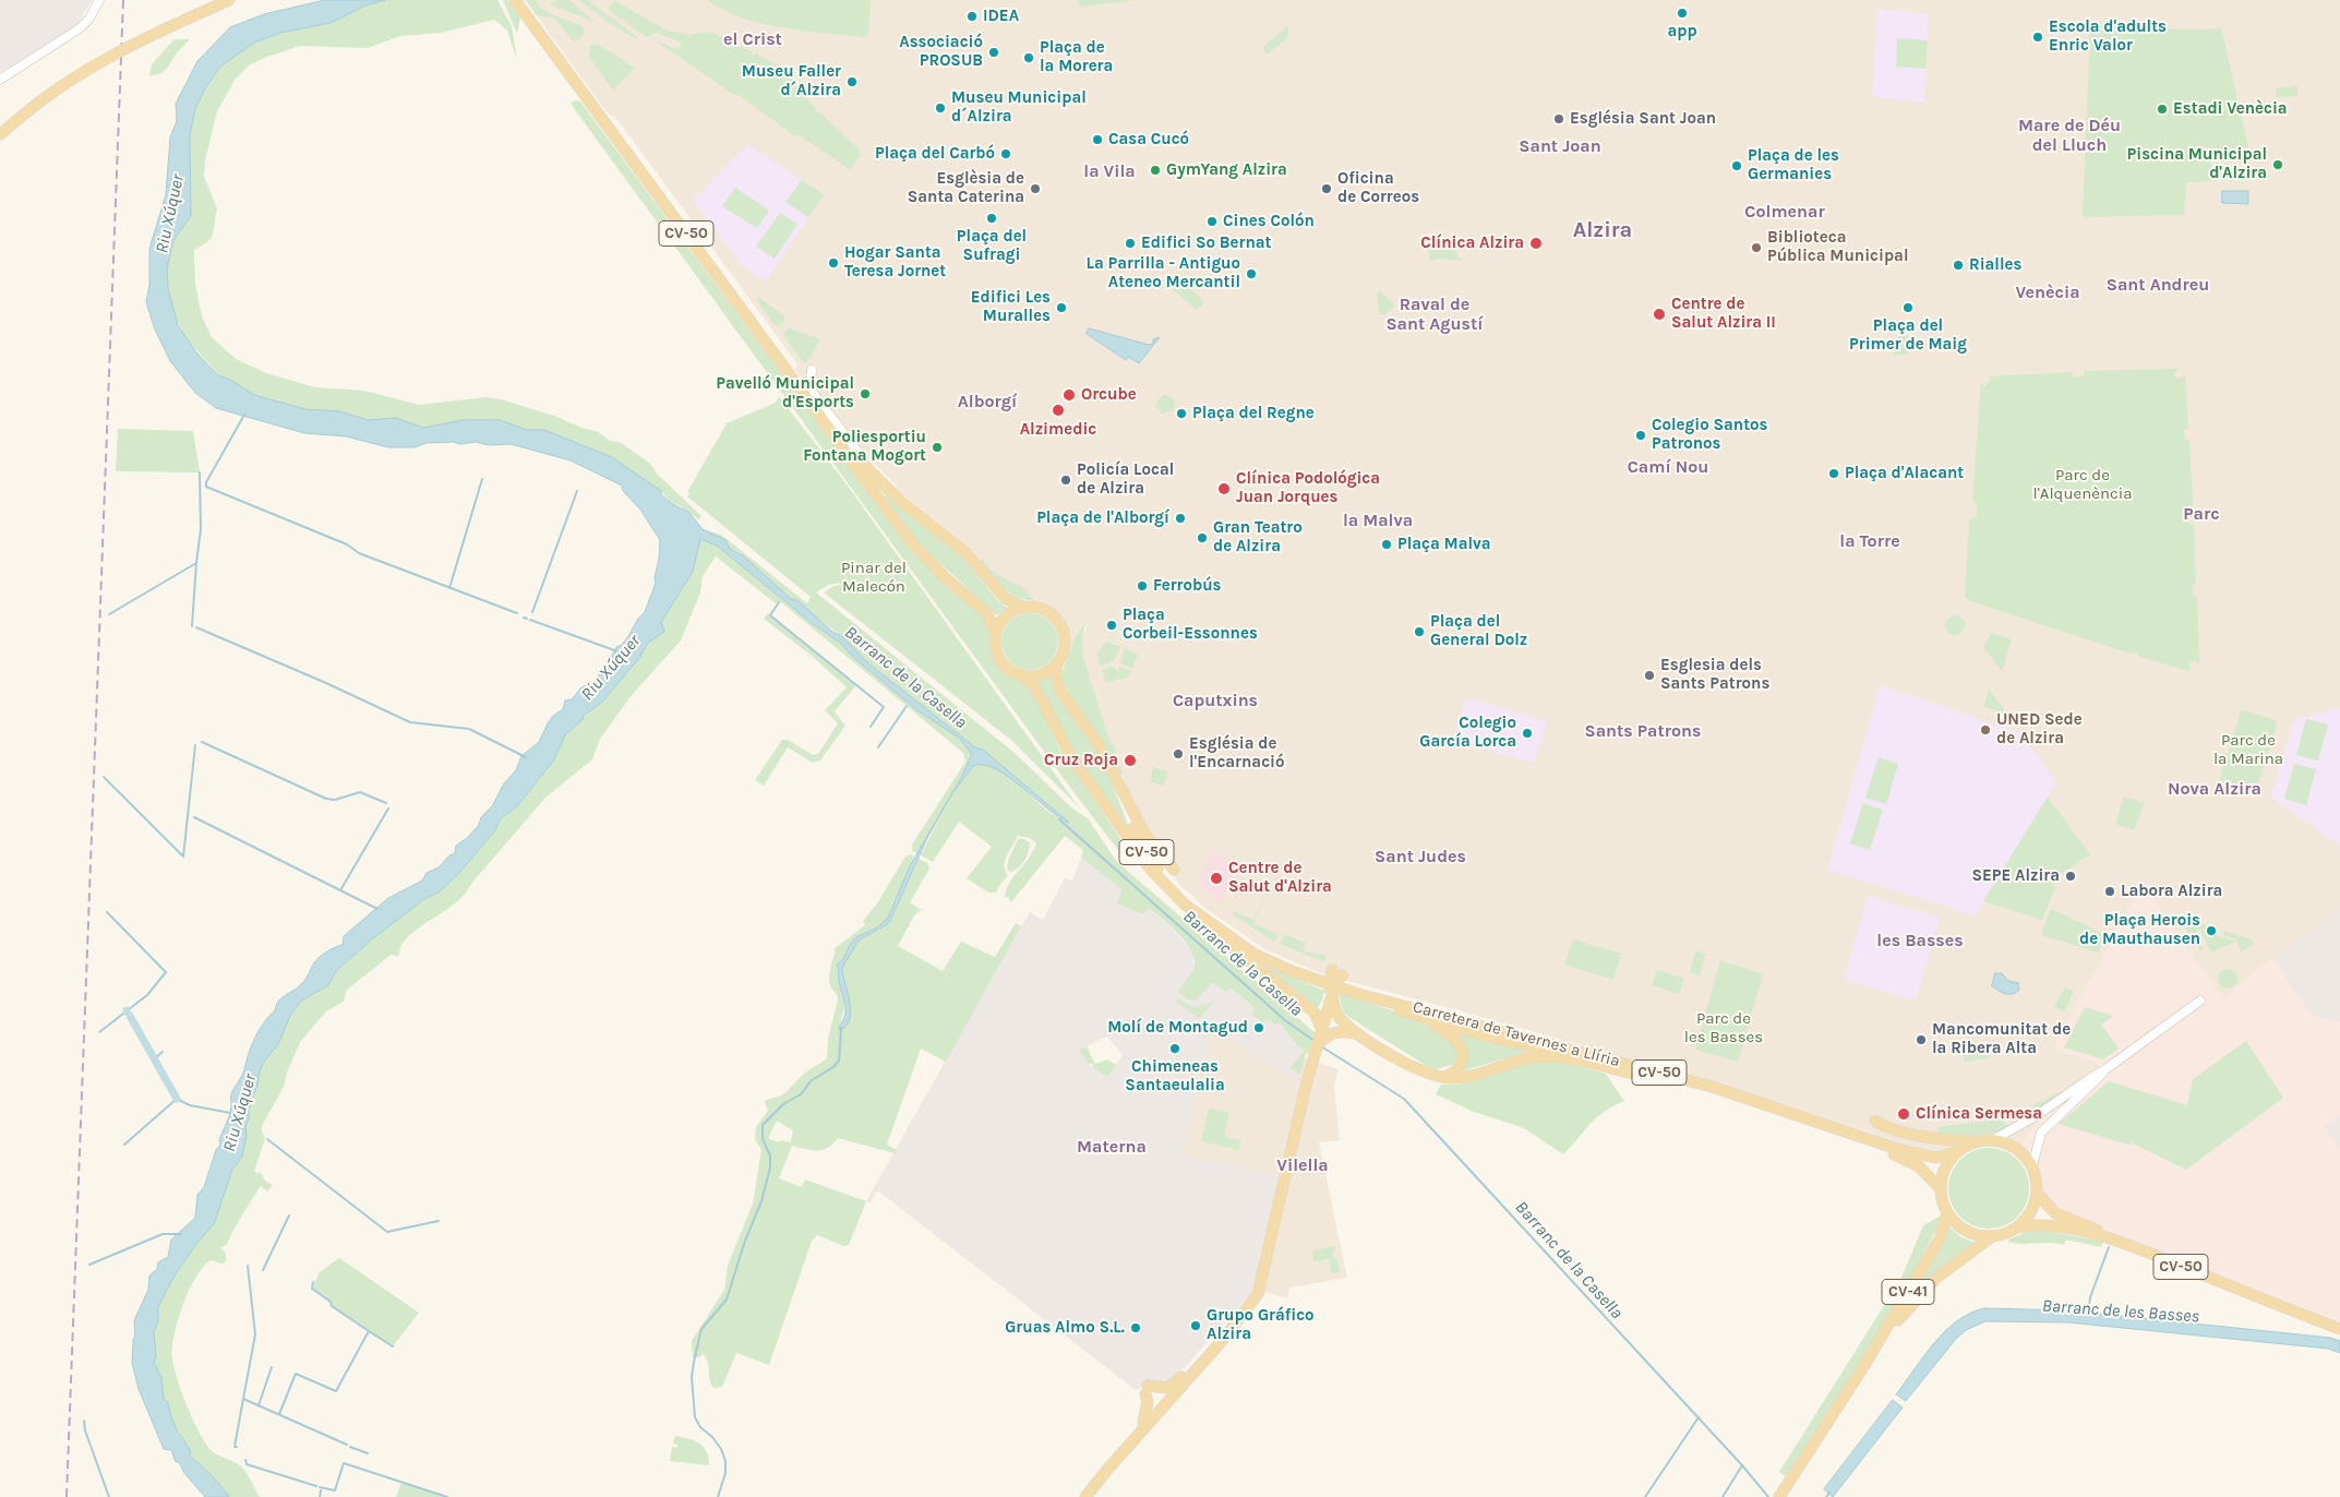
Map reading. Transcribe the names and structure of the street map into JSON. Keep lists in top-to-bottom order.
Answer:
{
  "streets": {
    "main road": ["CV-50", "Carretera de Tavernes a Llíria", "CV-41"]
  },
  "crossings": [
    ["CV-50", "Carretera de Tavernes a Llíria"],
    ["CV-50", "CV-41"],
    ["Carretera de Tavernes a Llíria", "CV-41"]
  ],
  "districts": [
    "el Crist",
    "Mare de Déu del Lluch",
    "Sant Joan",
    "la Vila",
    "Colmenar",
    "Alzira",
    "Sant Andreu",
    "Venècia",
    "Raval de Sant Agustí",
    "Alborgí",
    "Camí Nou",
    "Parc",
    "la Malva",
    "la Torre",
    "Caputxins",
    "Sants Patrons",
    "Nova Alzira",
    "Sant Judes",
    "les Basses",
    "Materna",
    "Vilella"
  ],
  "water": ["Riu Xúquer", "Barranc de la Casella", "Barranc de les Basses"],
  "parks": [
    "Parc de l'Alquenència",
    "Pinar del Malecón",
    "Parc de la Marina",
    "Parc de les Basses"
  ],
  "places": [
    "app",
    "IDEA",
    "Escola d'adults Enric Valor",
    "Associació PROSUB",
    "Plaça de la Morera",
    "Museu Faller d´Alzira",
    "Museu Municipal d´Alzira",
    "Estadi Venècia",
    "Església Sant Joan",
    "Casa Cucó",
    "Plaça del Carbó",
    "Piscina Municipal d'Alzira",
    "Plaça de les Germanies",
    "GymYang Alzira",
    "Esglèsia de Santa Caterina",
    "Oficina de Correos",
    "Plaça del Sufragi",
    "Cines Colón",
    "Edifici So Bernat",
    "Clínica Alzira",
    "Biblioteca Pública Municipal",
    "Hogar Santa Teresa Jornet",
    "Rialles",
    "La Parrilla - Antiguo Ateneo Mercantil",
    "Edifici Les Muralles",
    "Plaça del Primer de Maig",
    "Centre de Salut Alzira II",
    "Pavelló Municipal d'Esports",
    "Orcube",
    "Alzimedic",
    "Plaça del Regne",
    "Colegio Santos Patronos",
    "Poliesportiu Fontana Mogort",
    "Plaça d'Alacant",
    "Policía Local de Alzira",
    "Clínica Podológica Juan Jorques",
    "Plaça de l'Alborgí",
    "Gran Teatro de Alzira",
    "Plaça Malva",
    "Ferrobús",
    "Plaça Corbeil-Essonnes",
    "Plaça del General Dolz",
    "Esglesia dels Sants Patrons",
    "UNED Sede de Alzira",
    "Colegio García Lorca",
    "Església de l'Encarnació",
    "Cruz Roja",
    "SEPE Alzira",
    "Centre de Salut d'Alzira",
    "Labora Alzira",
    "Plaça Herois de Mauthausen",
    "Molí de Montagud",
    "Mancomunitat de la Ribera Alta",
    "Chimeneas Santaeulalia",
    "Clínica Sermesa",
    "Grupo Gráfico Alzira",
    "Gruas Almo S.L."
  ]
}
